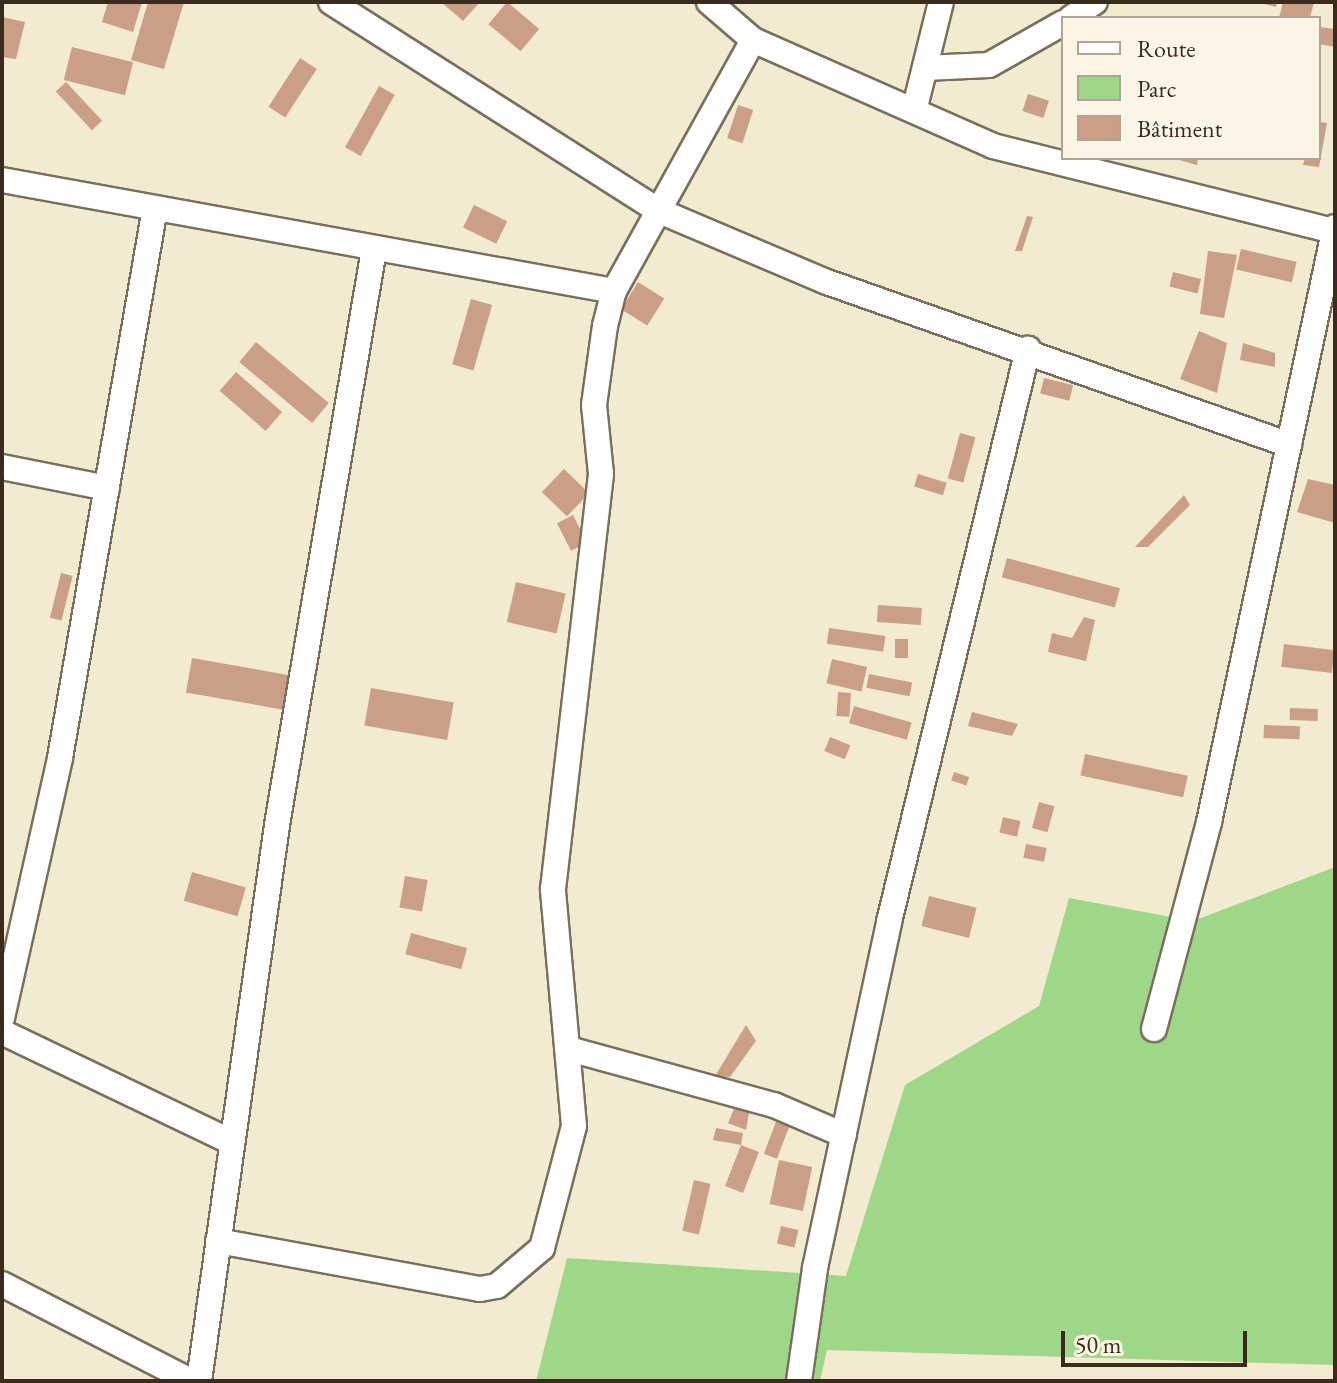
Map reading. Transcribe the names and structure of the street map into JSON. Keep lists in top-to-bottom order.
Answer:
{
  "legend": ["Route", "Parc", "Bâtiment"],
  "scale_bar": "50 m"
}
